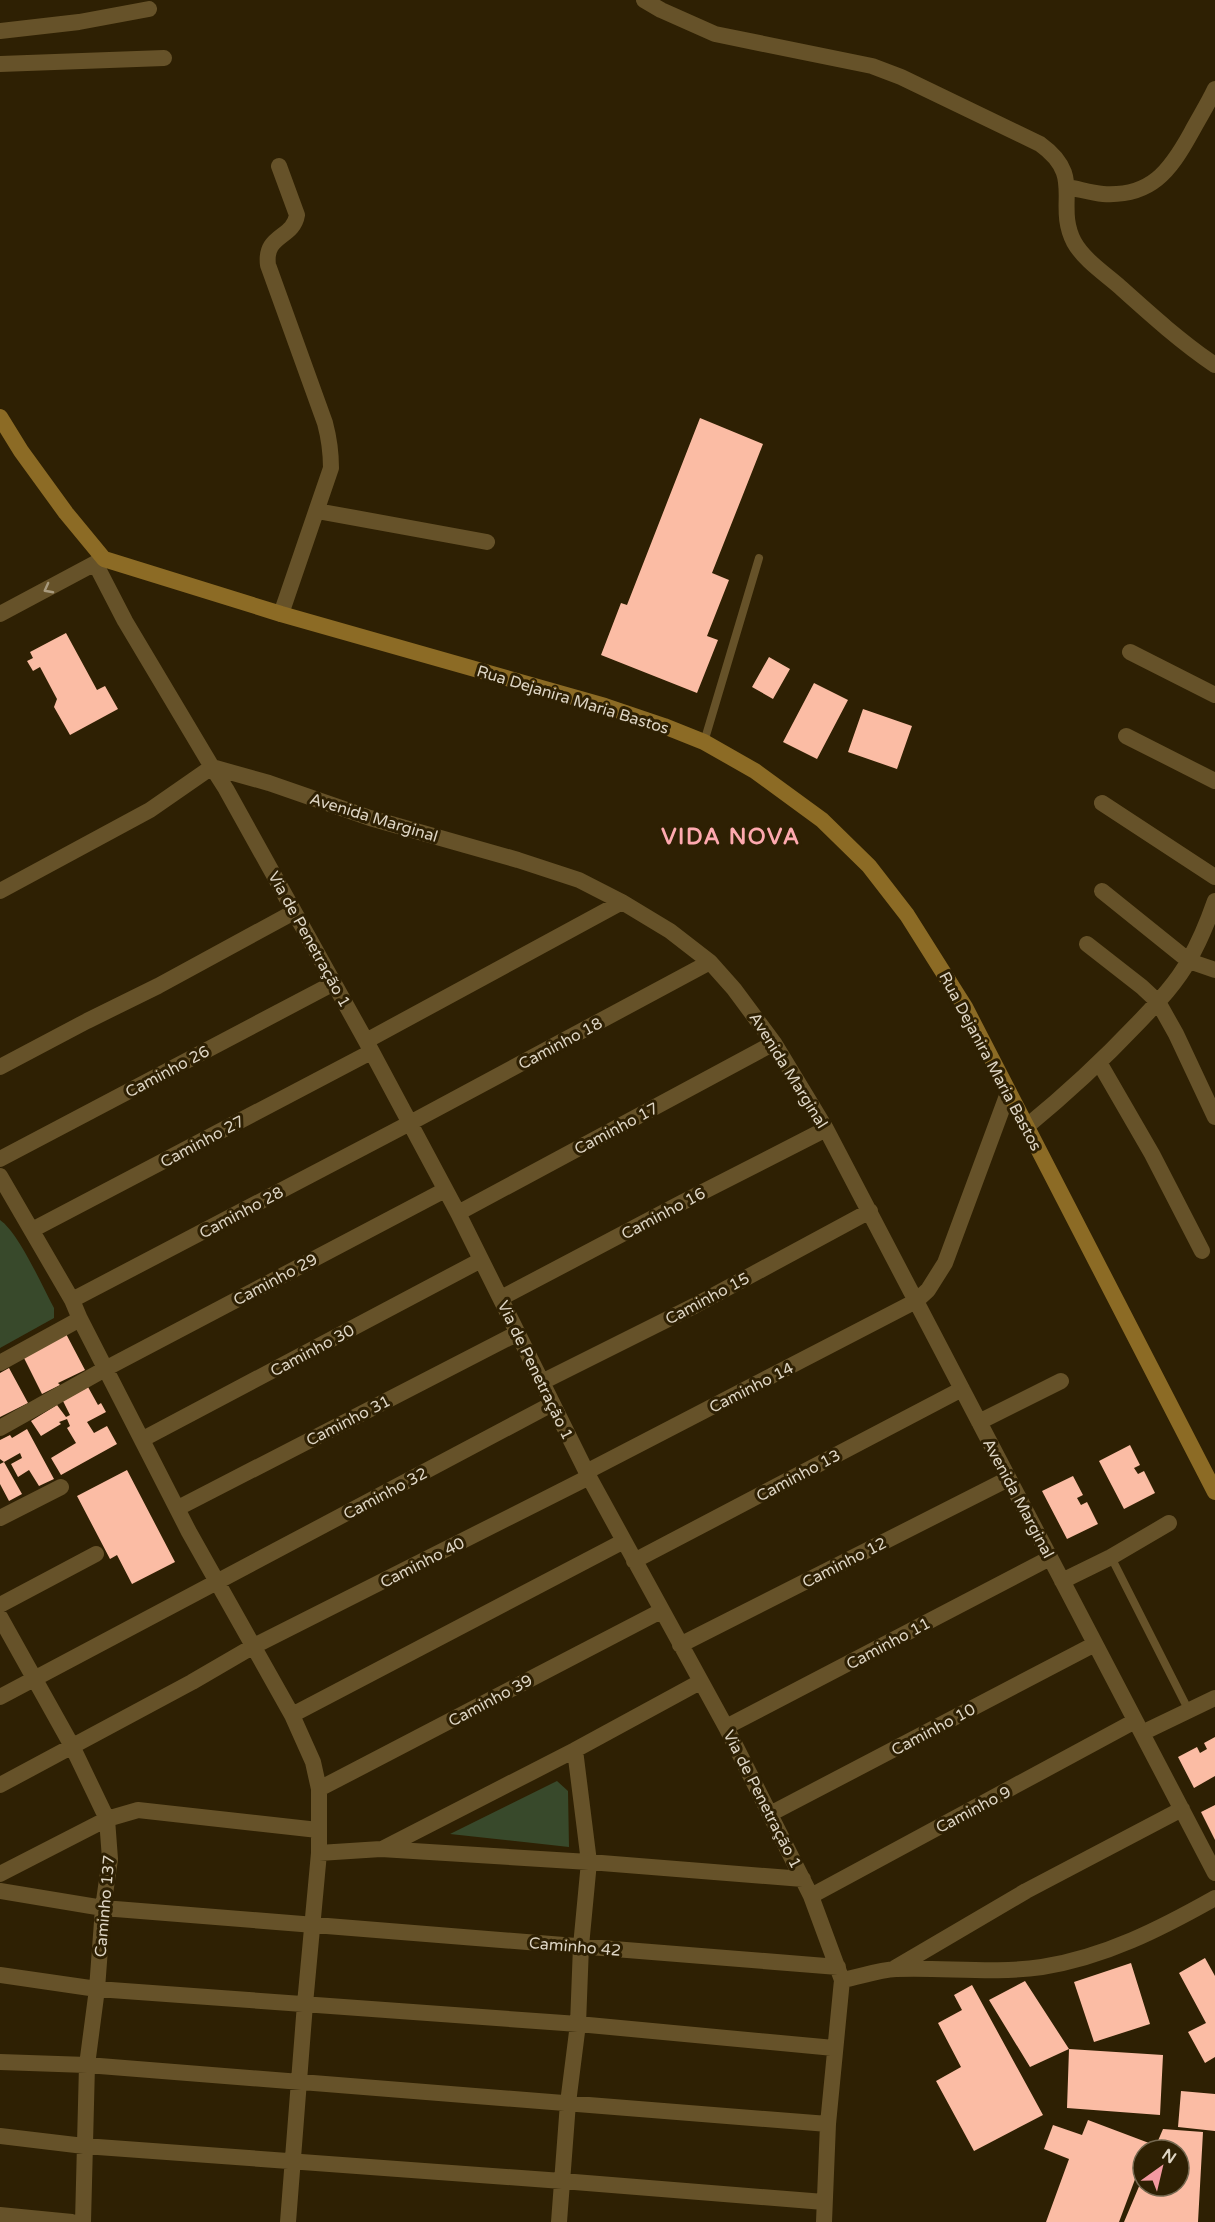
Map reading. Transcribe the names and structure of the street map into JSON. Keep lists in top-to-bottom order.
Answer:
{
  "streets": {
    "main road": ["Rua Dejanira Maria Bastos"],
    "street": [
      "Avenida Marginal",
      "Via de Penetração 1",
      "Caminho 18",
      "Caminho 26",
      "Caminho 17",
      "Caminho 27",
      "Caminho 28",
      "Caminho 16",
      "Caminho 29",
      "Caminho 15",
      "Caminho 30",
      "Caminho 14",
      "Caminho 31",
      "Caminho 13",
      "Caminho 32",
      "Caminho 40",
      "Caminho 12",
      "Caminho 11",
      "Caminho 39",
      "Caminho 10",
      "Caminho 9",
      "Caminho 137",
      "Caminho 42"
    ]
  },
  "crossings": [
    ["Avenida Marginal", "Via de Penetração 1"],
    ["Avenida Marginal", "Caminho 18"],
    ["Avenida Marginal", "Caminho 17"],
    ["Avenida Marginal", "Caminho 27"],
    ["Avenida Marginal", "Caminho 16"],
    ["Avenida Marginal", "Caminho 15"],
    ["Avenida Marginal", "Caminho 14"],
    ["Avenida Marginal", "Caminho 13"],
    ["Avenida Marginal", "Caminho 12"],
    ["Avenida Marginal", "Caminho 11"],
    ["Avenida Marginal", "Caminho 10"],
    ["Avenida Marginal", "Caminho 9"],
    ["Via de Penetração 1", "Caminho 18"],
    ["Via de Penetração 1", "Caminho 26"],
    ["Via de Penetração 1", "Caminho 17"],
    ["Via de Penetração 1", "Caminho 27"],
    ["Via de Penetração 1", "Caminho 28"],
    ["Via de Penetração 1", "Caminho 16"],
    ["Via de Penetração 1", "Caminho 29"],
    ["Via de Penetração 1", "Caminho 15"],
    ["Via de Penetração 1", "Caminho 30"],
    ["Via de Penetração 1", "Caminho 14"],
    ["Via de Penetração 1", "Caminho 31"],
    ["Via de Penetração 1", "Caminho 13"],
    ["Via de Penetração 1", "Caminho 32"],
    ["Via de Penetração 1", "Caminho 40"],
    ["Via de Penetração 1", "Caminho 12"],
    ["Via de Penetração 1", "Caminho 11"],
    ["Via de Penetração 1", "Caminho 39"],
    ["Via de Penetração 1", "Caminho 10"],
    ["Via de Penetração 1", "Caminho 9"],
    ["Via de Penetração 1", "Caminho 42"],
    ["Caminho 18", "Caminho 28"],
    ["Caminho 14", "Caminho 40"],
    ["Caminho 32", "Caminho 137"],
    ["Caminho 40", "Caminho 137"],
    ["Caminho 137", "Caminho 42"]
  ],
  "districts": ["VIDA NOVA"],
  "north": "top right"
}
